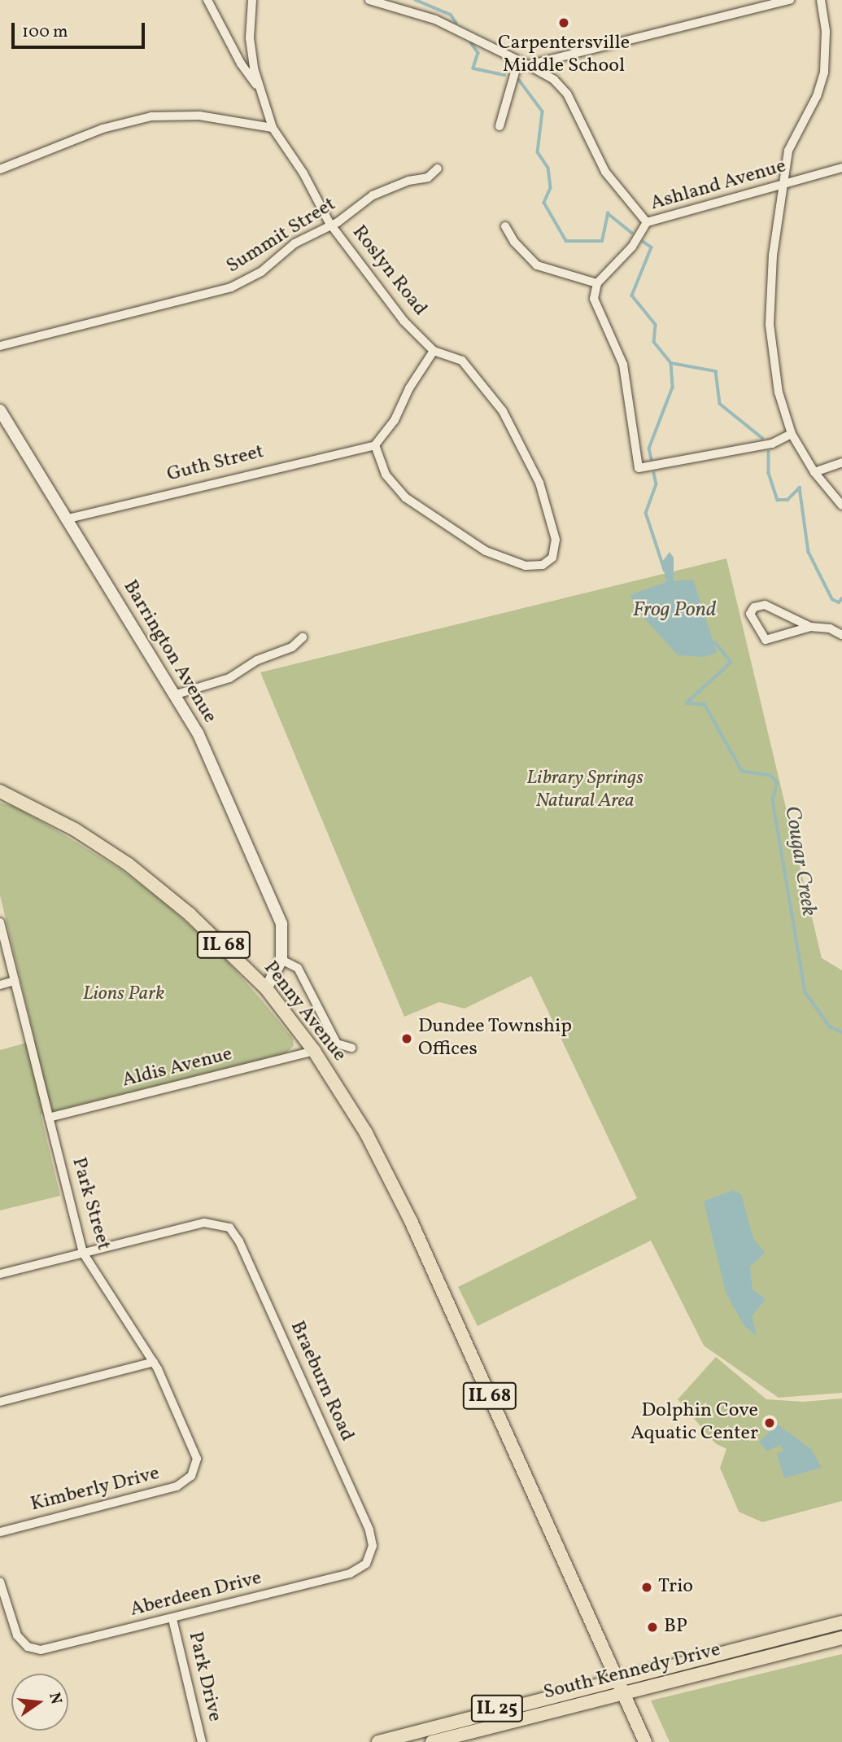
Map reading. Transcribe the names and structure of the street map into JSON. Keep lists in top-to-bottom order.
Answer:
{
  "streets": {
    "main road": [
      "IL 68",
      "Penny Avenue",
      "South Kennedy Drive",
      "IL 25"
    ],
    "street": [
      "Ashland Avenue",
      "Summit Street",
      "Roslyn Road",
      "Guth Street",
      "Barrington Avenue",
      "Aldis Avenue",
      "Park Street",
      "Braeburn Road",
      "Kimberly Drive",
      "Aberdeen Drive",
      "Park Drive"
    ]
  },
  "crossings": [
    ["Summit Street", "Roslyn Road"],
    ["Roslyn Road", "Guth Street"],
    ["Guth Street", "Barrington Avenue"],
    ["Barrington Avenue", "Penny Avenue"],
    ["IL 68", "Penny Avenue"],
    ["IL 68", "South Kennedy Drive"],
    ["Penny Avenue", "Aldis Avenue"],
    ["Penny Avenue", "South Kennedy Drive"],
    ["Aldis Avenue", "Park Street"],
    ["Park Street", "Braeburn Road"],
    ["Park Street", "Kimberly Drive"],
    ["Braeburn Road", "Aberdeen Drive"],
    ["Aberdeen Drive", "Park Drive"]
  ],
  "water": ["Frog Pond", "Cougar Creek"],
  "parks": ["Library Springs Natural Area", "Lions Park"],
  "places": [
    "Carpentersville Middle School",
    "Dundee Township Offices",
    "Dolphin Cove Aquatic Center",
    "Trio",
    "BP"
  ],
  "scale_bar": "100 m",
  "north": "right"
}
